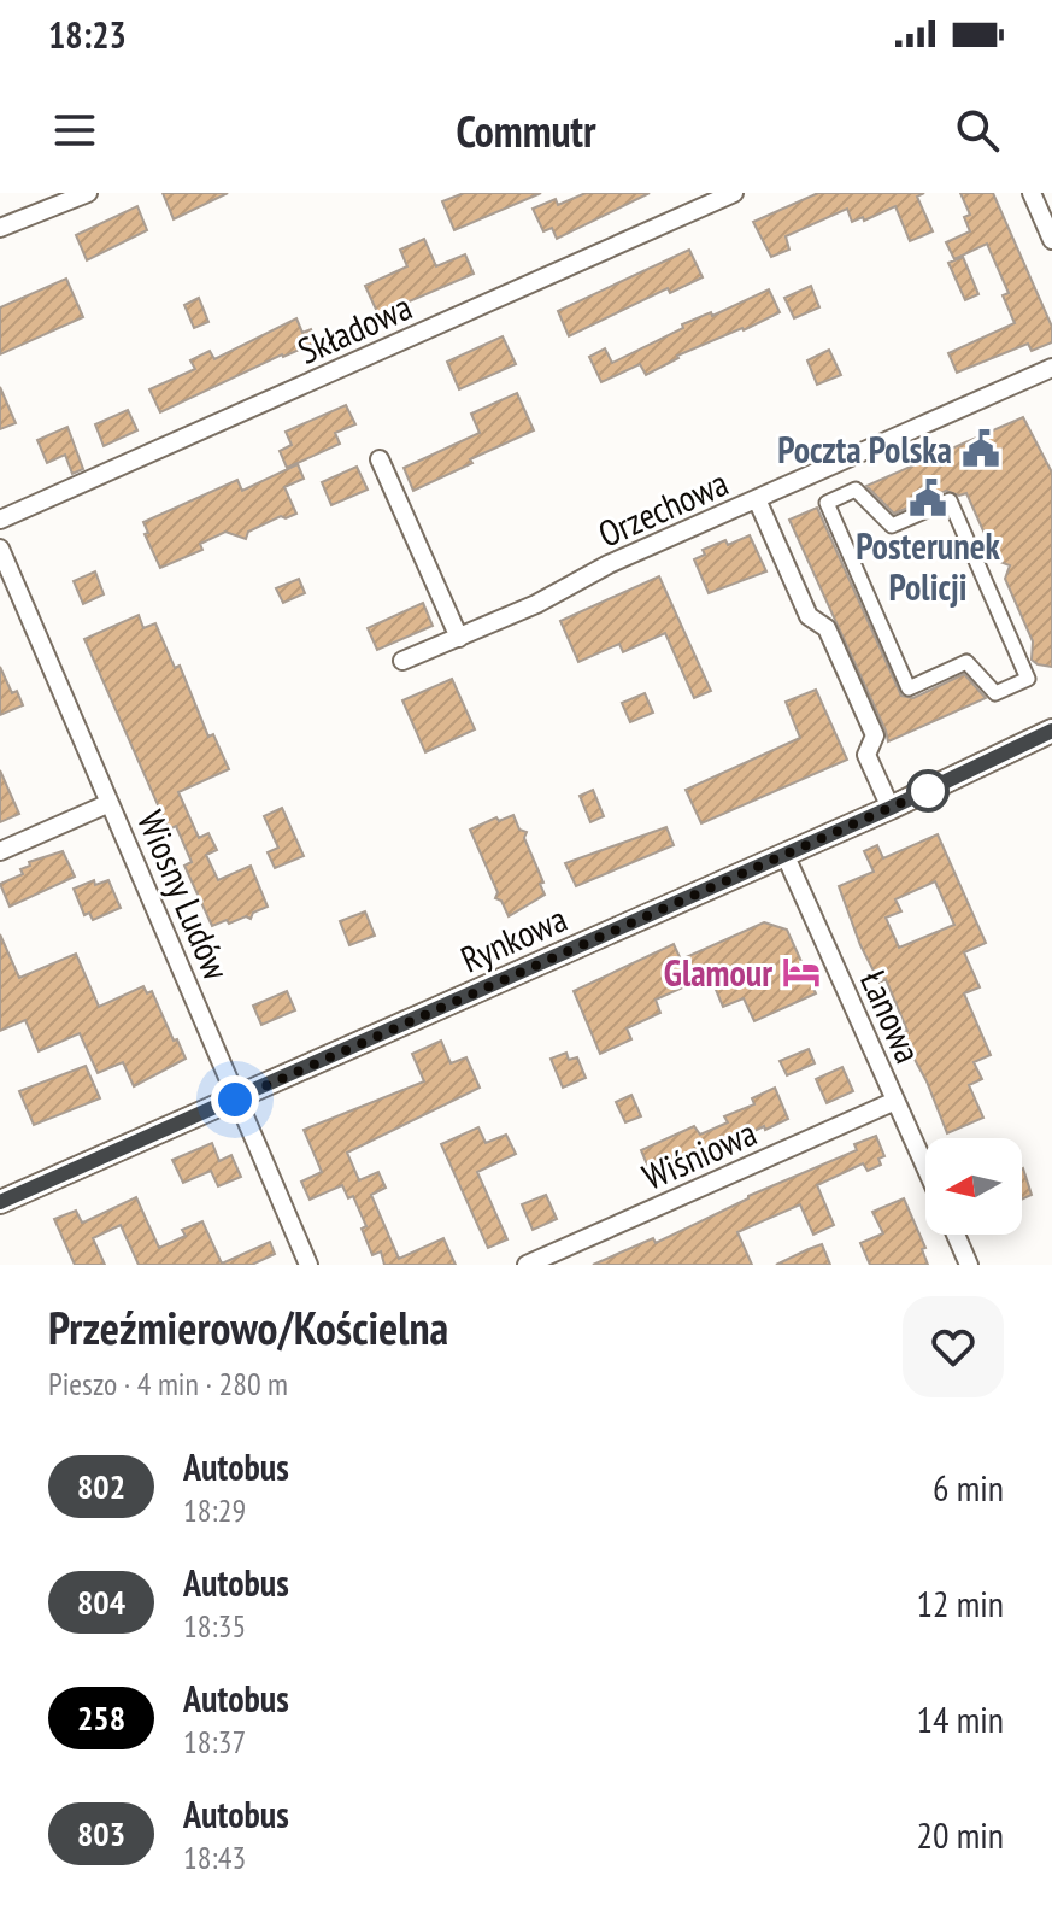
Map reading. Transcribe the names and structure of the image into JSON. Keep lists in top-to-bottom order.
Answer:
{
  "streets": {
    "street": [
      "Składowa",
      "Orzechowa",
      "Wiosny Ludów",
      "Rynkowa",
      "Łanowa",
      "Wiśniowa"
    ]
  },
  "crossings": [
    ["Wiosny Ludów", "Rynkowa"],
    ["Rynkowa", "Łanowa"],
    ["Łanowa", "Wiśniowa"]
  ],
  "places": {
    "public building": ["Poczta Polska", "Posterunek Policji"],
    "hotel": ["Glamour"]
  },
  "lines": ["bus line 802"],
  "north": "left",
  "page": {
    "status": "18:23",
    "header": "Commutr",
    "heading": ["Przeźmierowo/Kościelna", "Pieszo · 4 min · 280 m"],
    "list": [
      {
        "mark": "802",
        "name": "Autobus",
        "note": "18:29",
        "value": "6 min"
      },
      {
        "mark": "804",
        "name": "Autobus",
        "note": "18:35",
        "value": "12 min"
      },
      {
        "mark": "258",
        "name": "Autobus",
        "note": "18:37",
        "value": "14 min"
      },
      {
        "mark": "803",
        "name": "Autobus",
        "note": "18:43",
        "value": "20 min"
      }
    ]
  }
}
